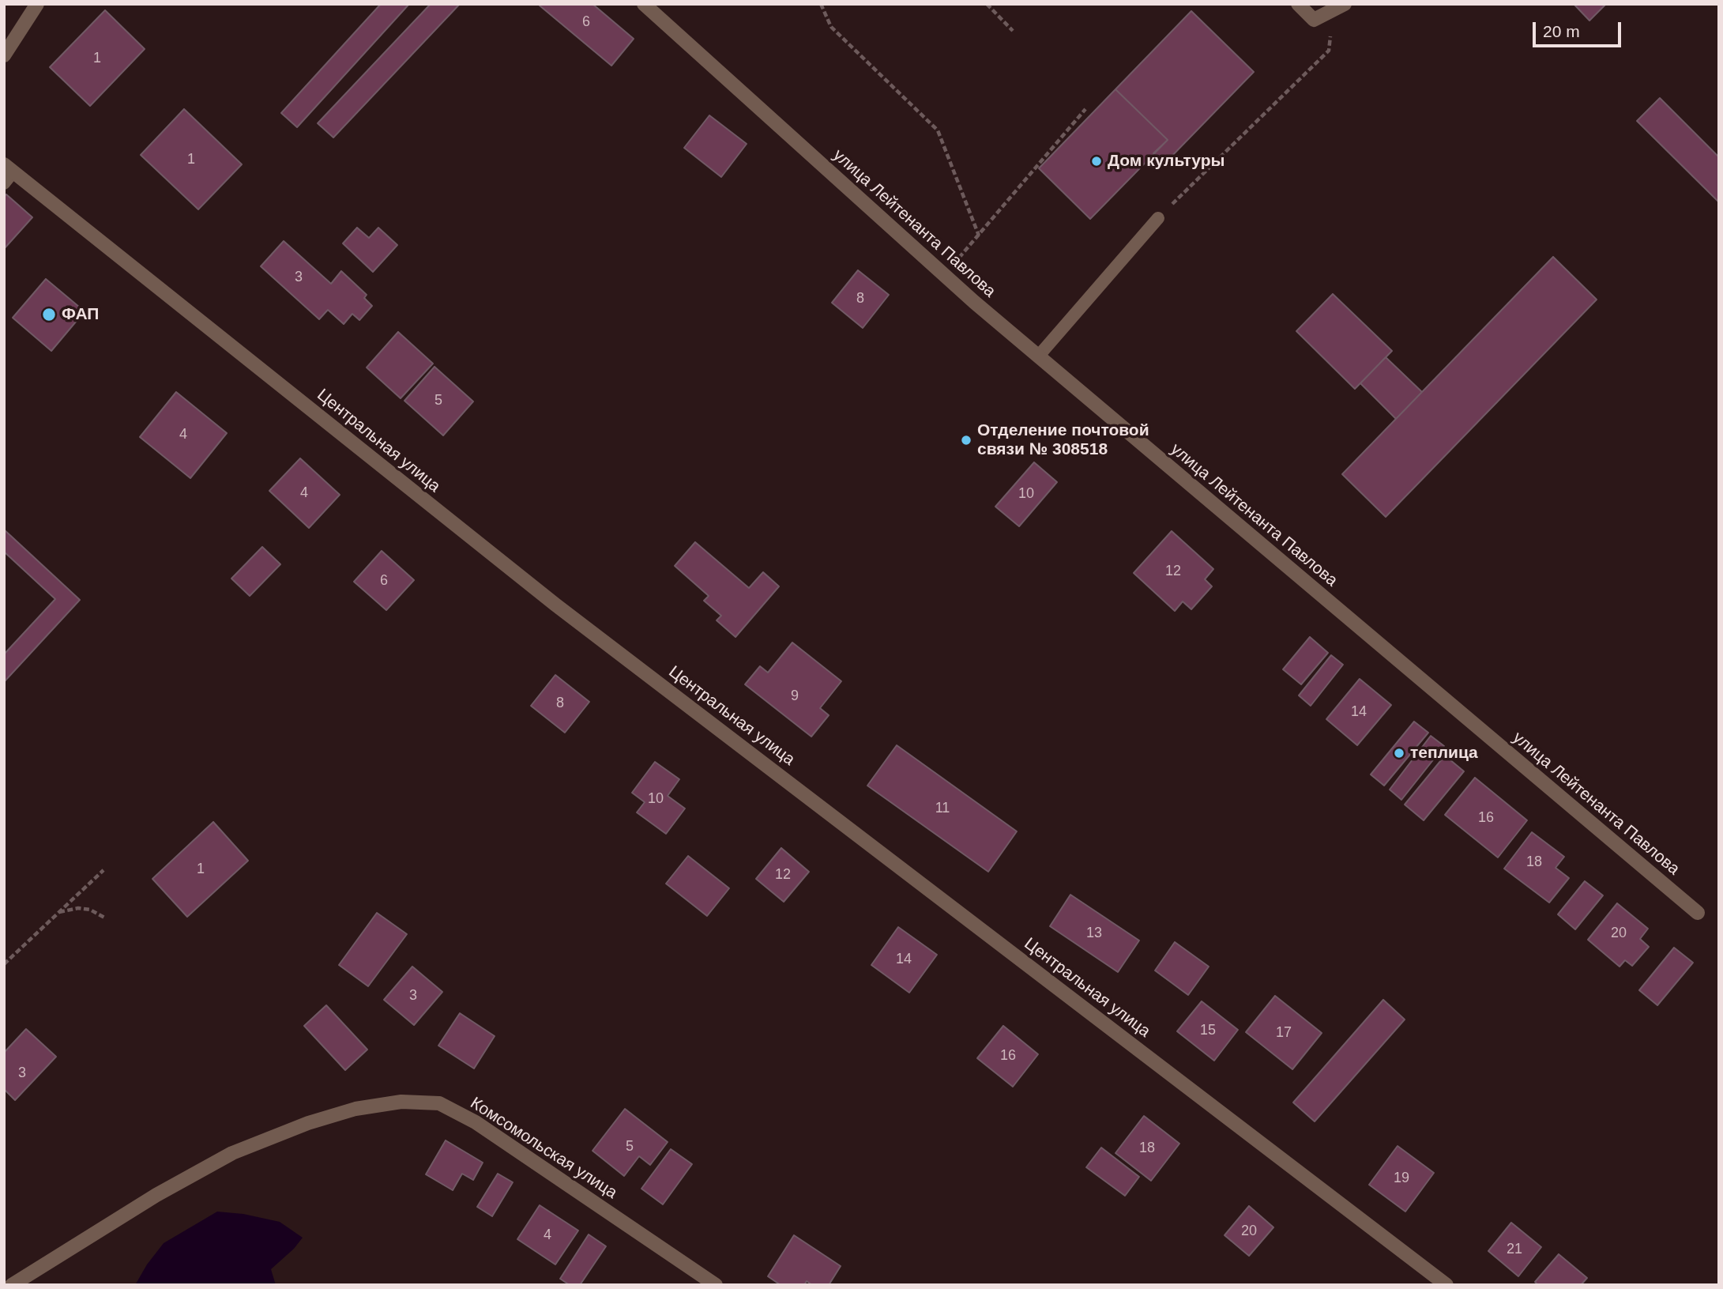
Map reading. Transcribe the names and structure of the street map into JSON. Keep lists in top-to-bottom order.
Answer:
{
  "streets": {
    "street": ["улица Лейтенанта Павлова", "Центральная улица", "Комсомольская улица"]
  },
  "places": [
    "Дом культуры",
    "ФАП",
    "Отделение почтовой связи № 308518",
    "теплица"
  ],
  "house_numbers": [
    "6",
    "1",
    "1",
    "3",
    "8",
    "5",
    "4",
    "4",
    "10",
    "12",
    "6",
    "9",
    "8",
    "14",
    "10",
    "11",
    "16",
    "18",
    "1",
    "12",
    "13",
    "20",
    "14",
    "3",
    "15",
    "17",
    "16",
    "3",
    "5",
    "18",
    "19",
    "20",
    "4",
    "21"
  ],
  "scale_bar": "20 m"
}
